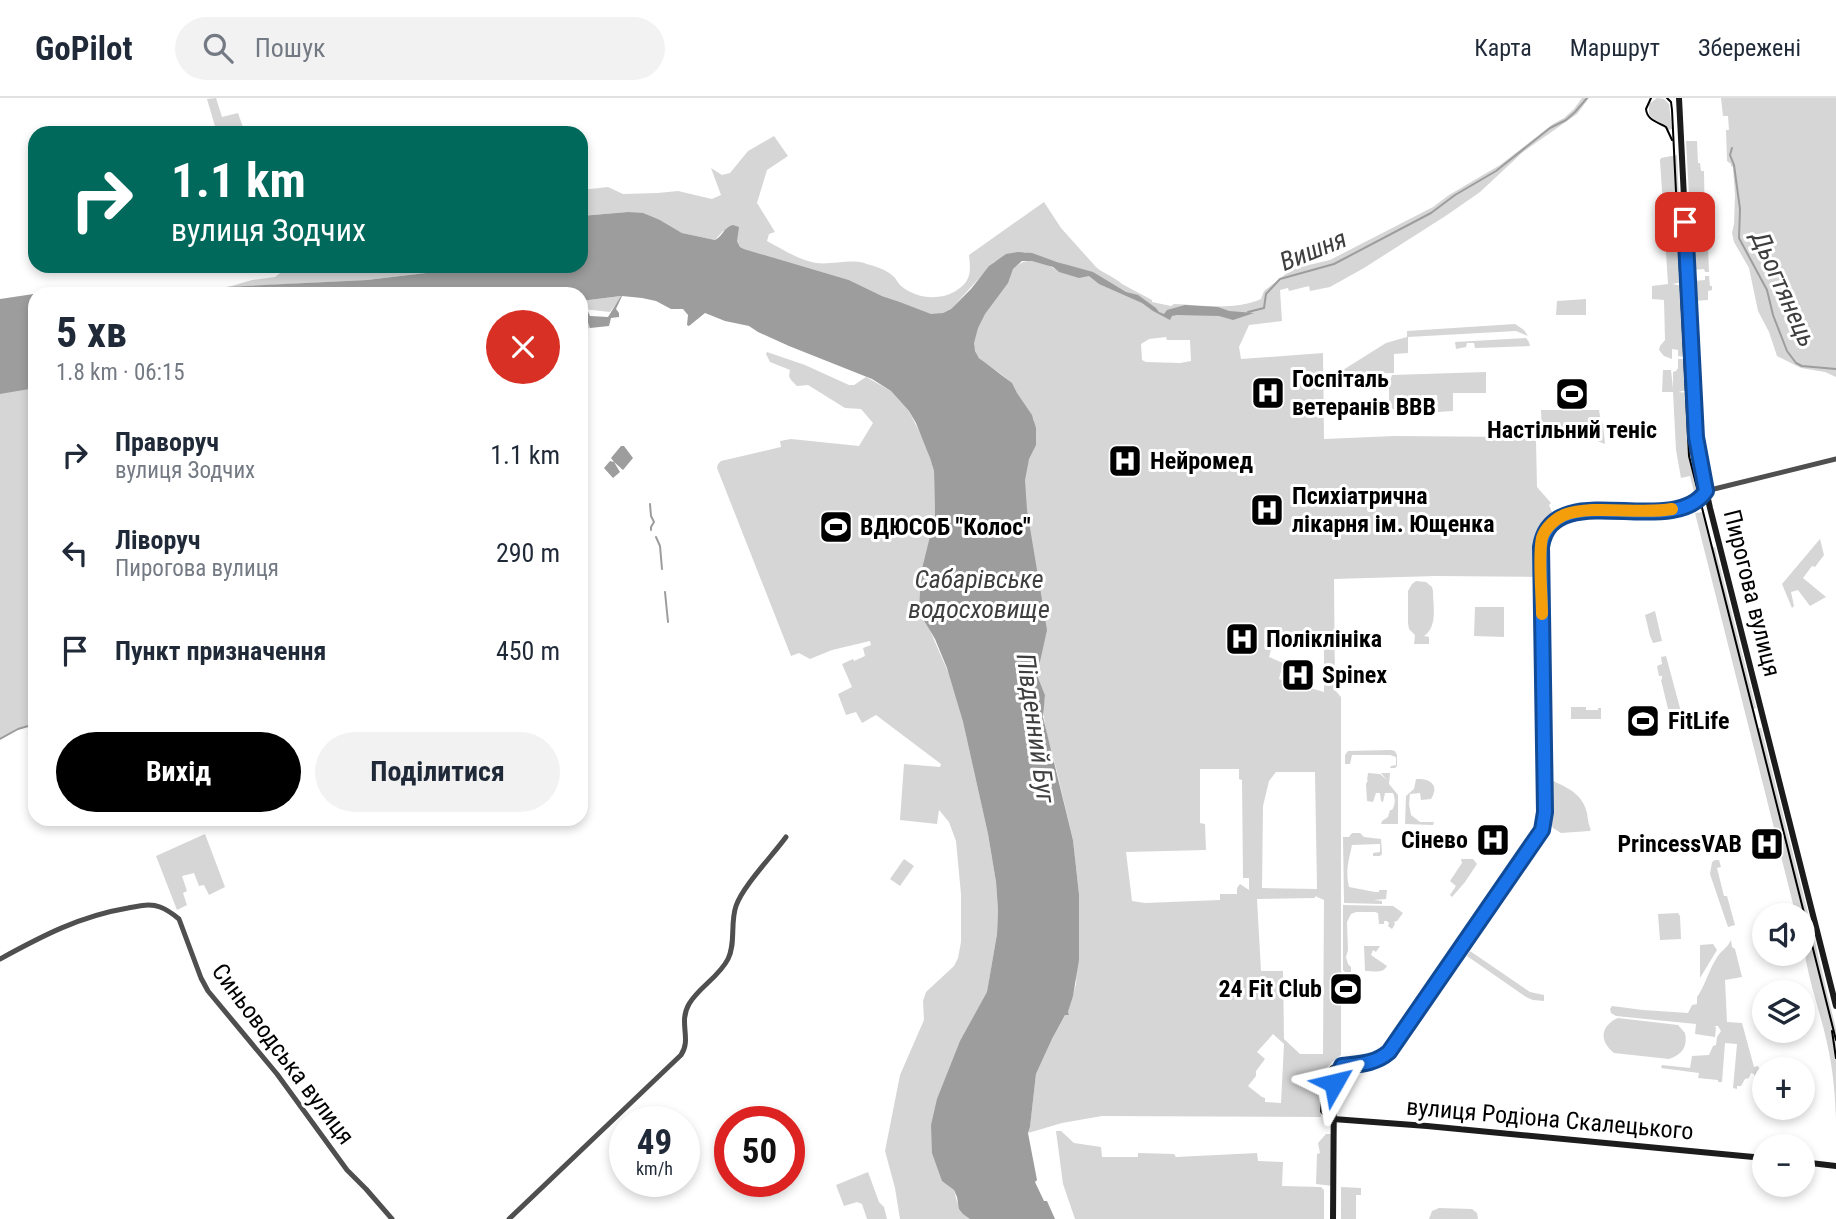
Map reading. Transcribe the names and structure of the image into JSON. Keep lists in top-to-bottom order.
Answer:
{
  "streets": {
    "main road": ["Пирогова вулиця", "вулиця Родіона Скалецького"],
    "street": ["Синьоводська вулиця"]
  },
  "water": [
    "Вишня",
    "Дьогтянець",
    "Сабарівське водосховище",
    "Південний Буг"
  ],
  "places": {
    "hospital": [
      "Госпіталь ветеранів ВВВ",
      "Нейромед",
      "Психіатрична лікарня ім. Ющенка",
      "Поліклініка",
      "Spinex",
      "Сінево",
      "PrincessVAB"
    ],
    "sports": [
      "Настільний теніс",
      "ВДЮСОБ \"Колос\"",
      "FitLife",
      "24 Fit Club"
    ]
  },
  "page": {
    "header": "GoPilot",
    "search": "Пошук",
    "nav": ["Карта", "Маршрут", "Збережені"],
    "turn": ["1.1 km", "вулиця Зодчих"],
    "heading": ["5 хв", "1.8 km · 06:15"],
    "list": [
      {
        "name": "Праворуч",
        "note": "вулиця Зодчих",
        "value": "1.1 km"
      },
      {
        "name": "Ліворуч",
        "note": "Пирогова вулиця",
        "value": "290 m"
      },
      {
        "name": "Пункт призначення",
        "value": "450 m"
      }
    ],
    "buttons": ["Вихід", "Поділитися"],
    "map_buttons": ["+", "−"],
    "speed": "49 km/h",
    "limit": "50"
  }
}
